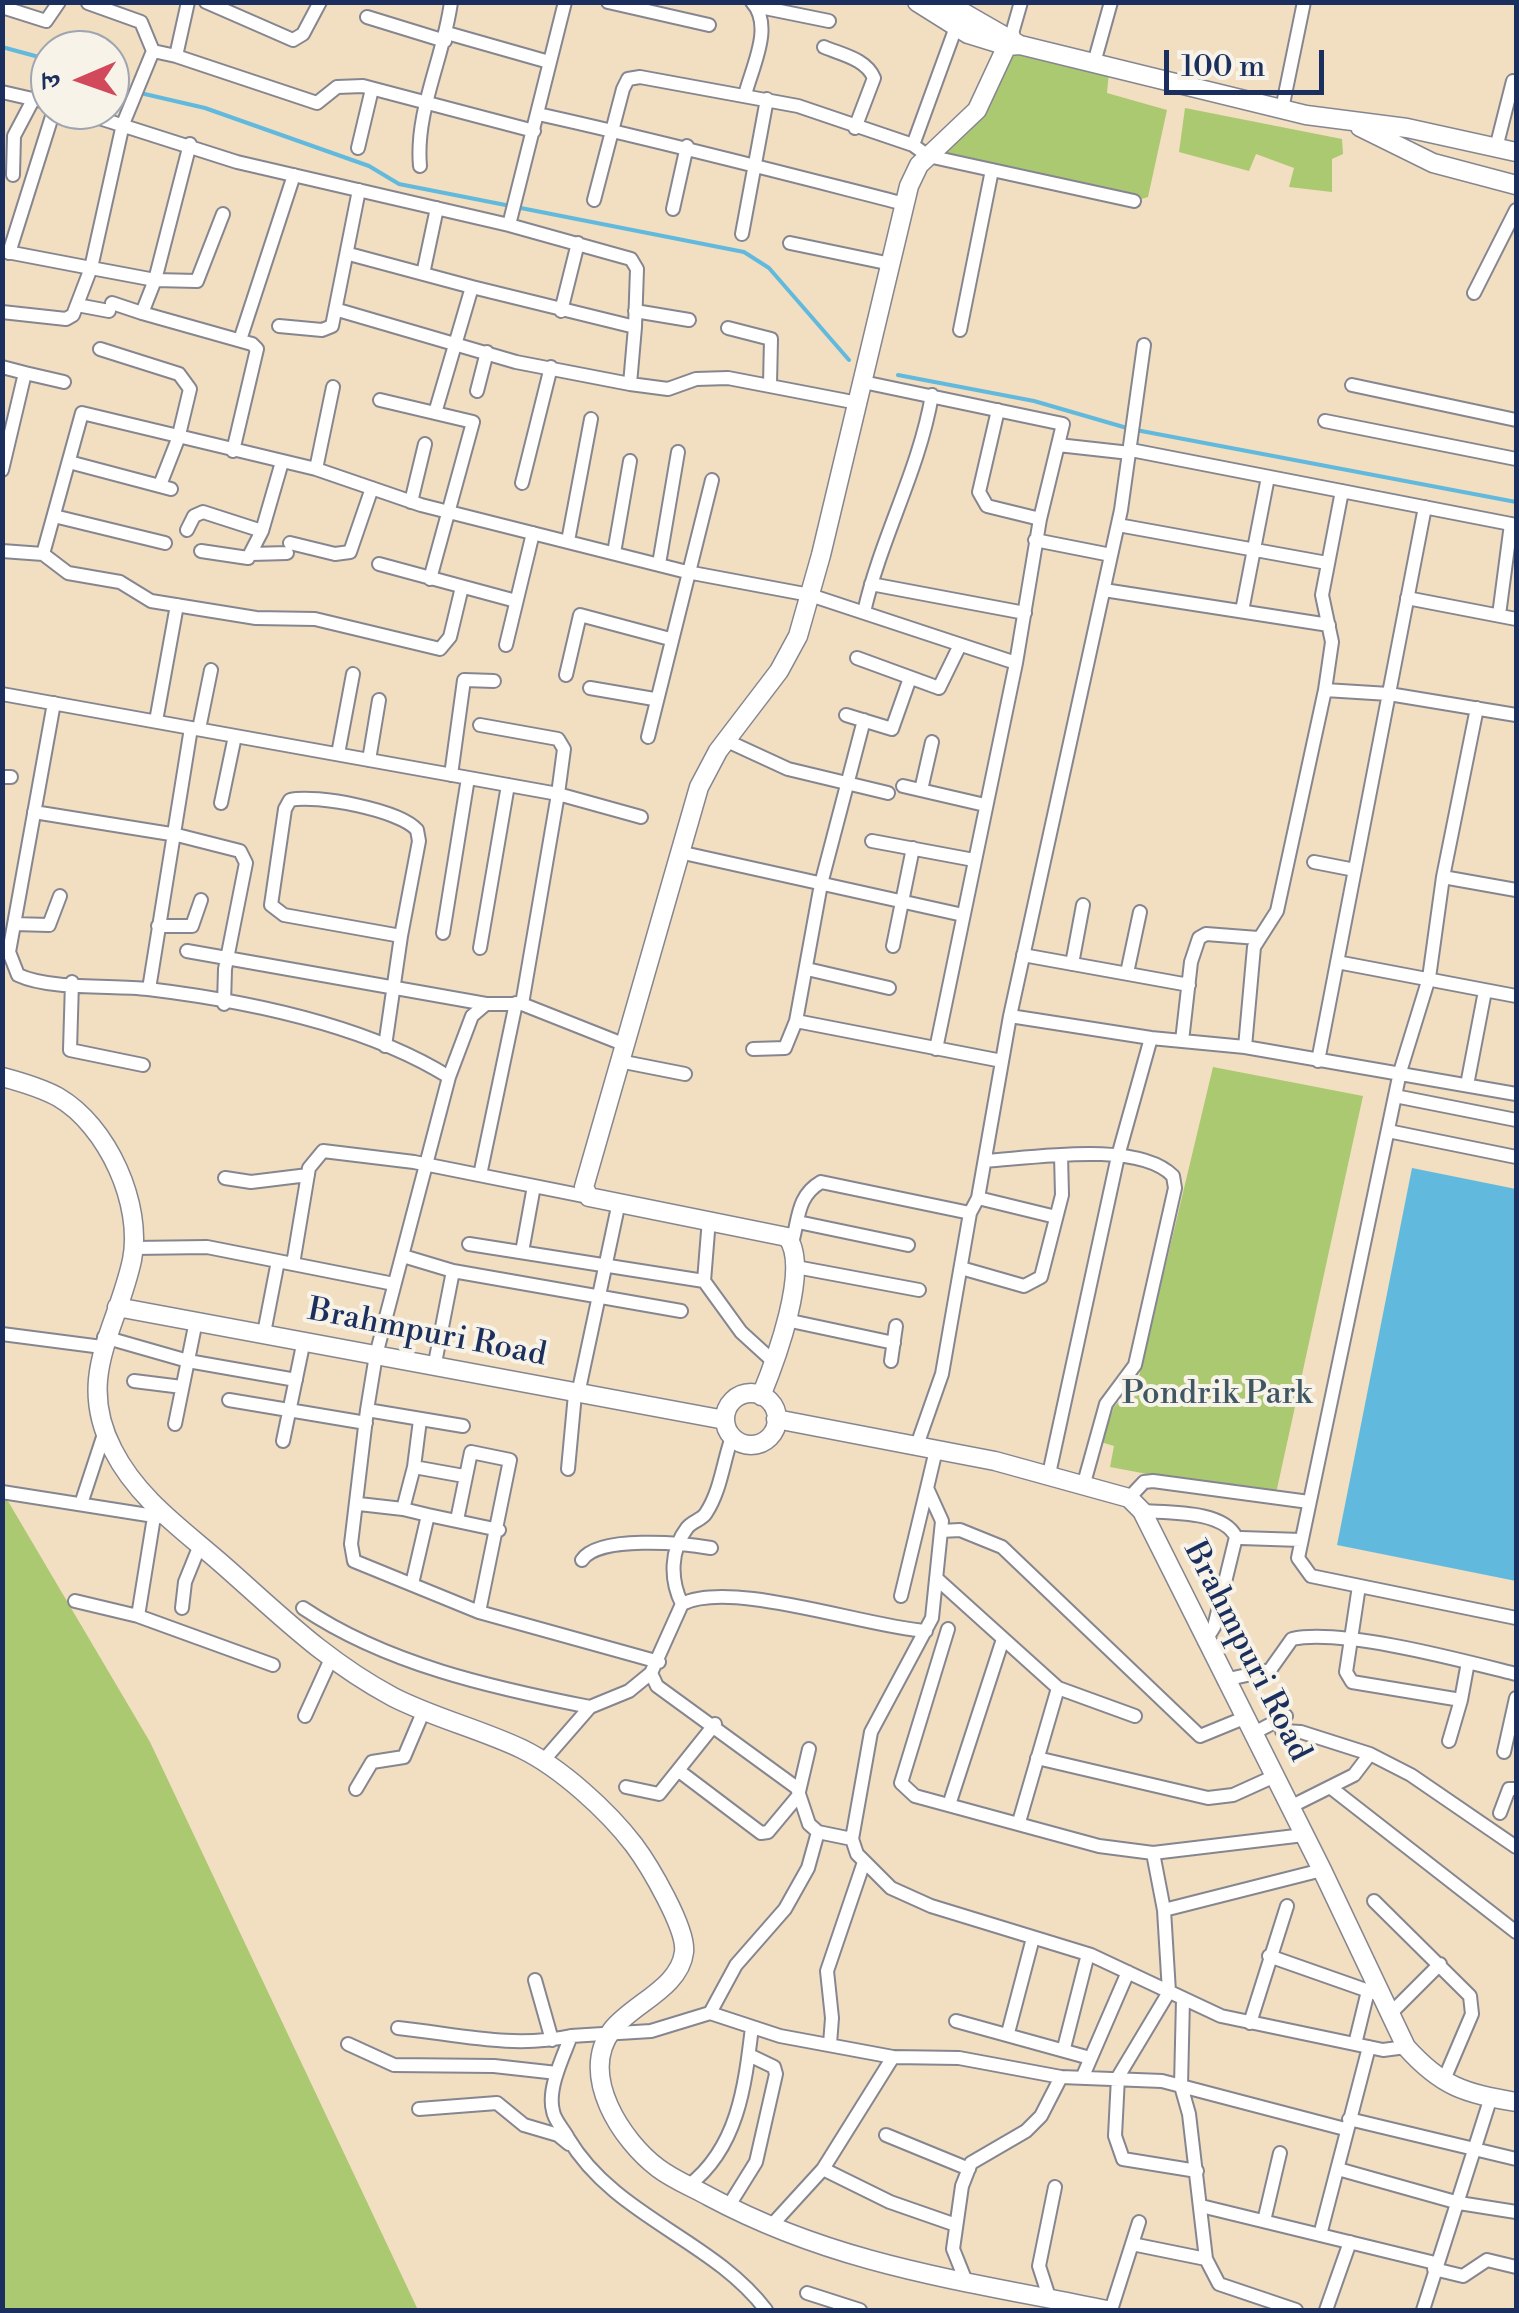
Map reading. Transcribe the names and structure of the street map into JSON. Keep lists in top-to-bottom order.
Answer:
{
  "streets": {
    "street": ["Brahmpuri Road"]
  },
  "parks": ["Pondrik Park"],
  "scale_bar": "100 m",
  "north": "left"
}
